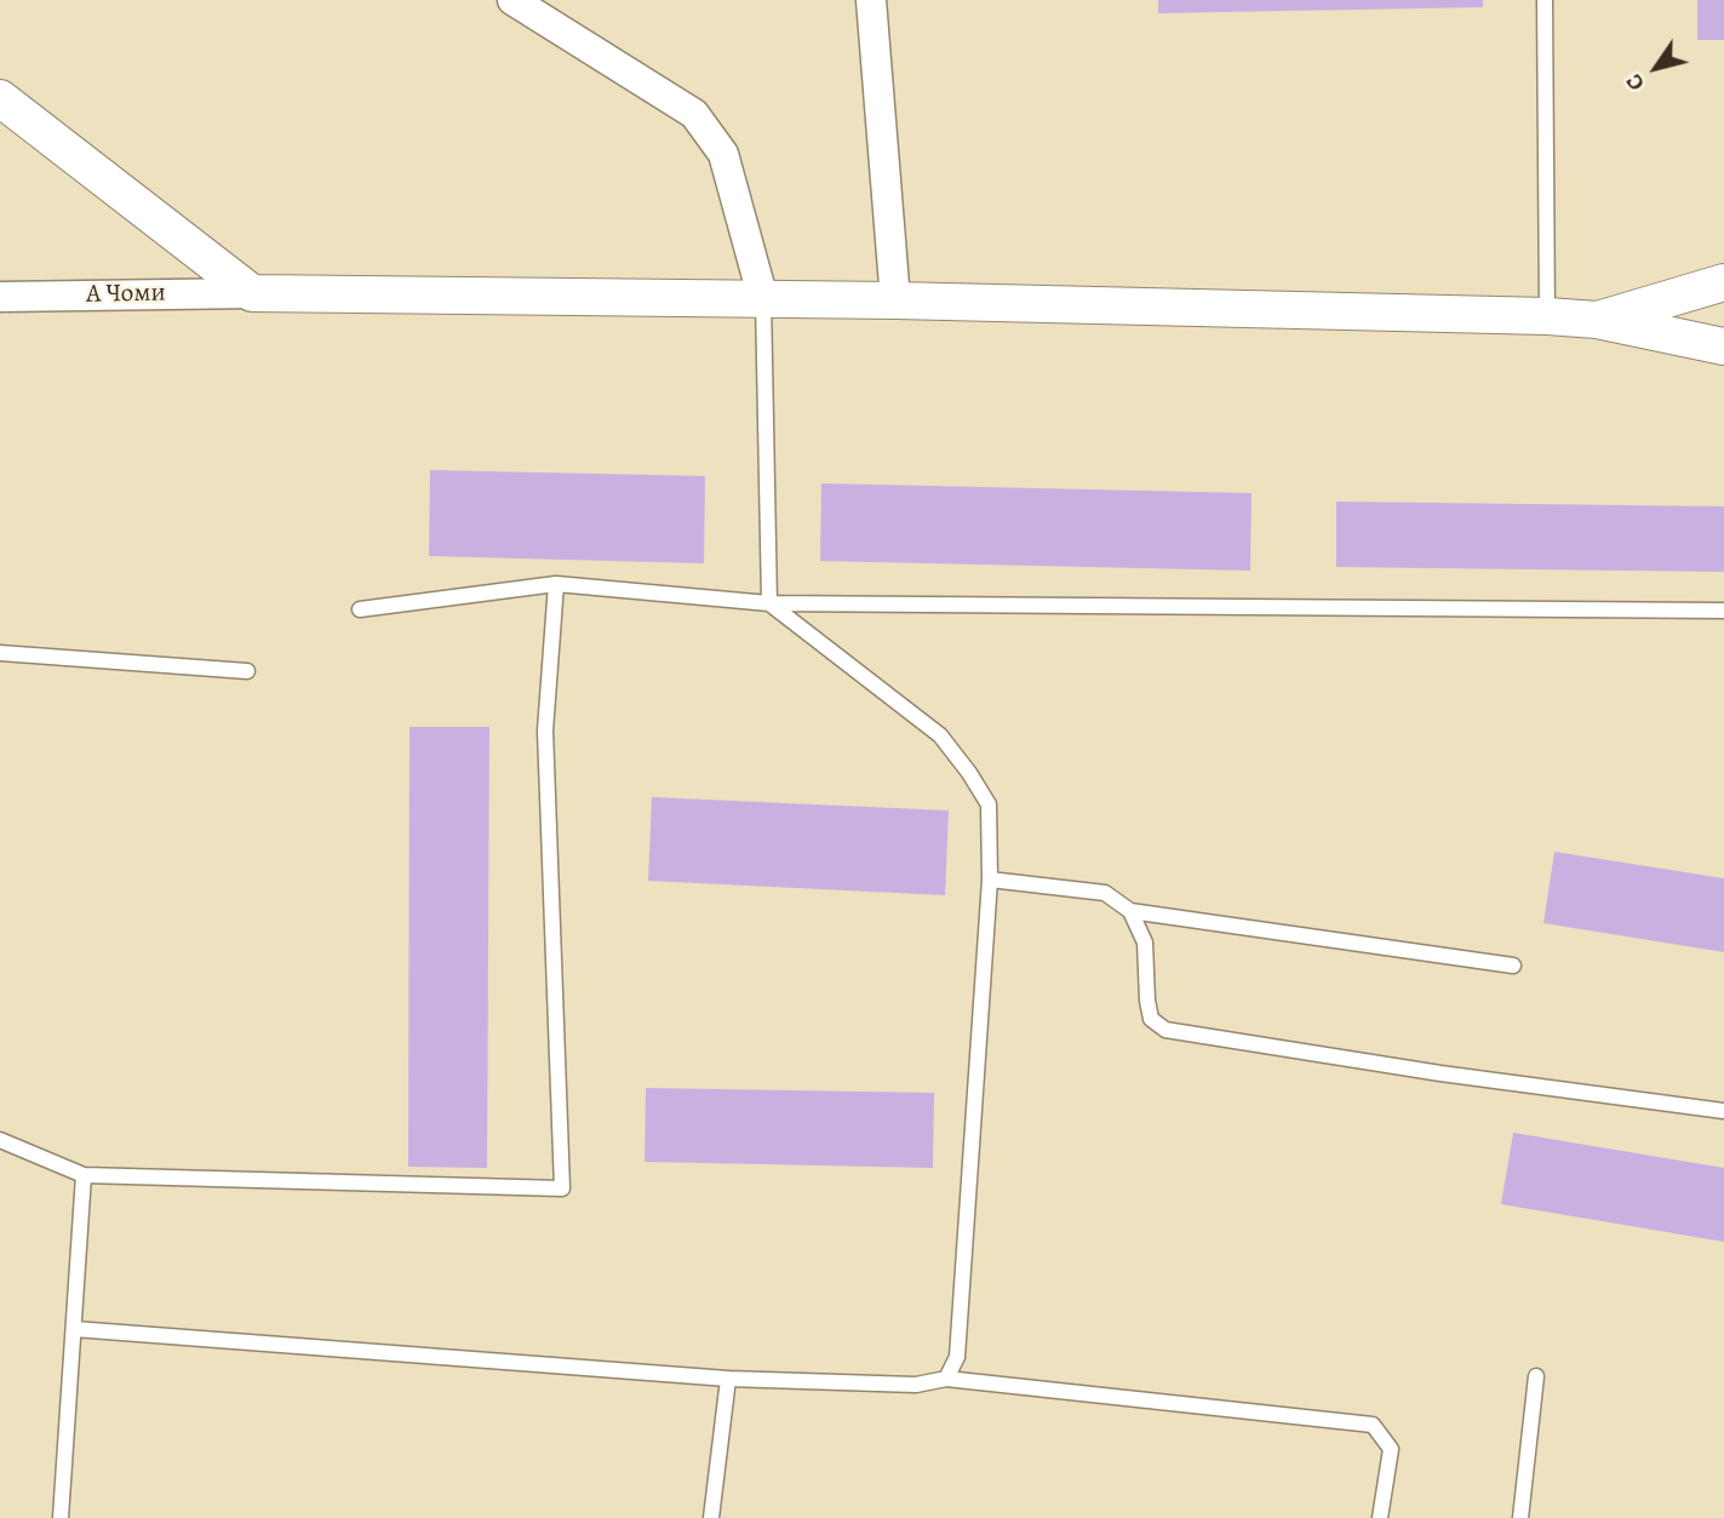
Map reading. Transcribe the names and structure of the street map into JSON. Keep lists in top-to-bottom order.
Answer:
{
  "streets": {
    "street": ["А Чоми"]
  },
  "north": "bottom left"
}
